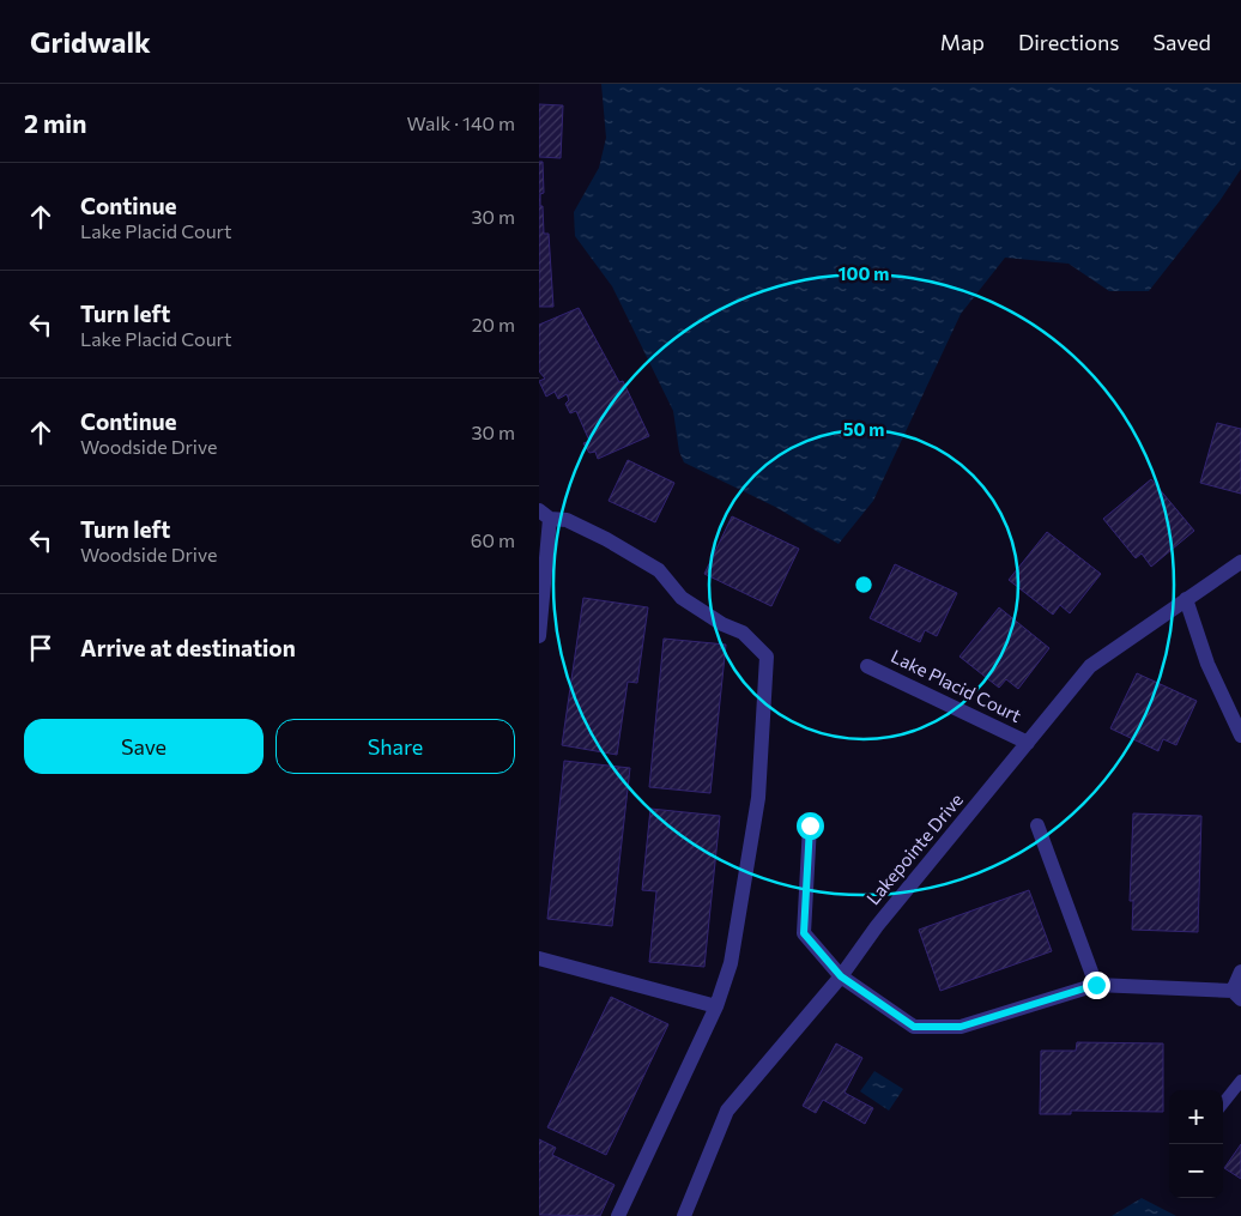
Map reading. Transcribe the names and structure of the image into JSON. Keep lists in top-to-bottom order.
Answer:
{
  "streets": {
    "street": ["Lake Placid Court", "Lakepointe Drive"]
  },
  "crossings": [
    ["Lake Placid Court", "Lakepointe Drive"]
  ],
  "page": {
    "header": "Gridwalk",
    "nav": ["Map", "Directions", "Saved"],
    "heading": ["2 min", "Walk · 140 m"],
    "list": [
      ["Continue", "Lake Placid Court", "30 m"],
      ["Turn left", "Lake Placid Court", "20 m"],
      ["Continue", "Woodside Drive", "30 m"],
      ["Turn left", "Woodside Drive", "60 m"],
      "Arrive at destination"
    ],
    "buttons": ["Save", "Share"],
    "map_buttons": ["+", "−"]
  },
  "rings": ["100 m", "50 m"]
}
